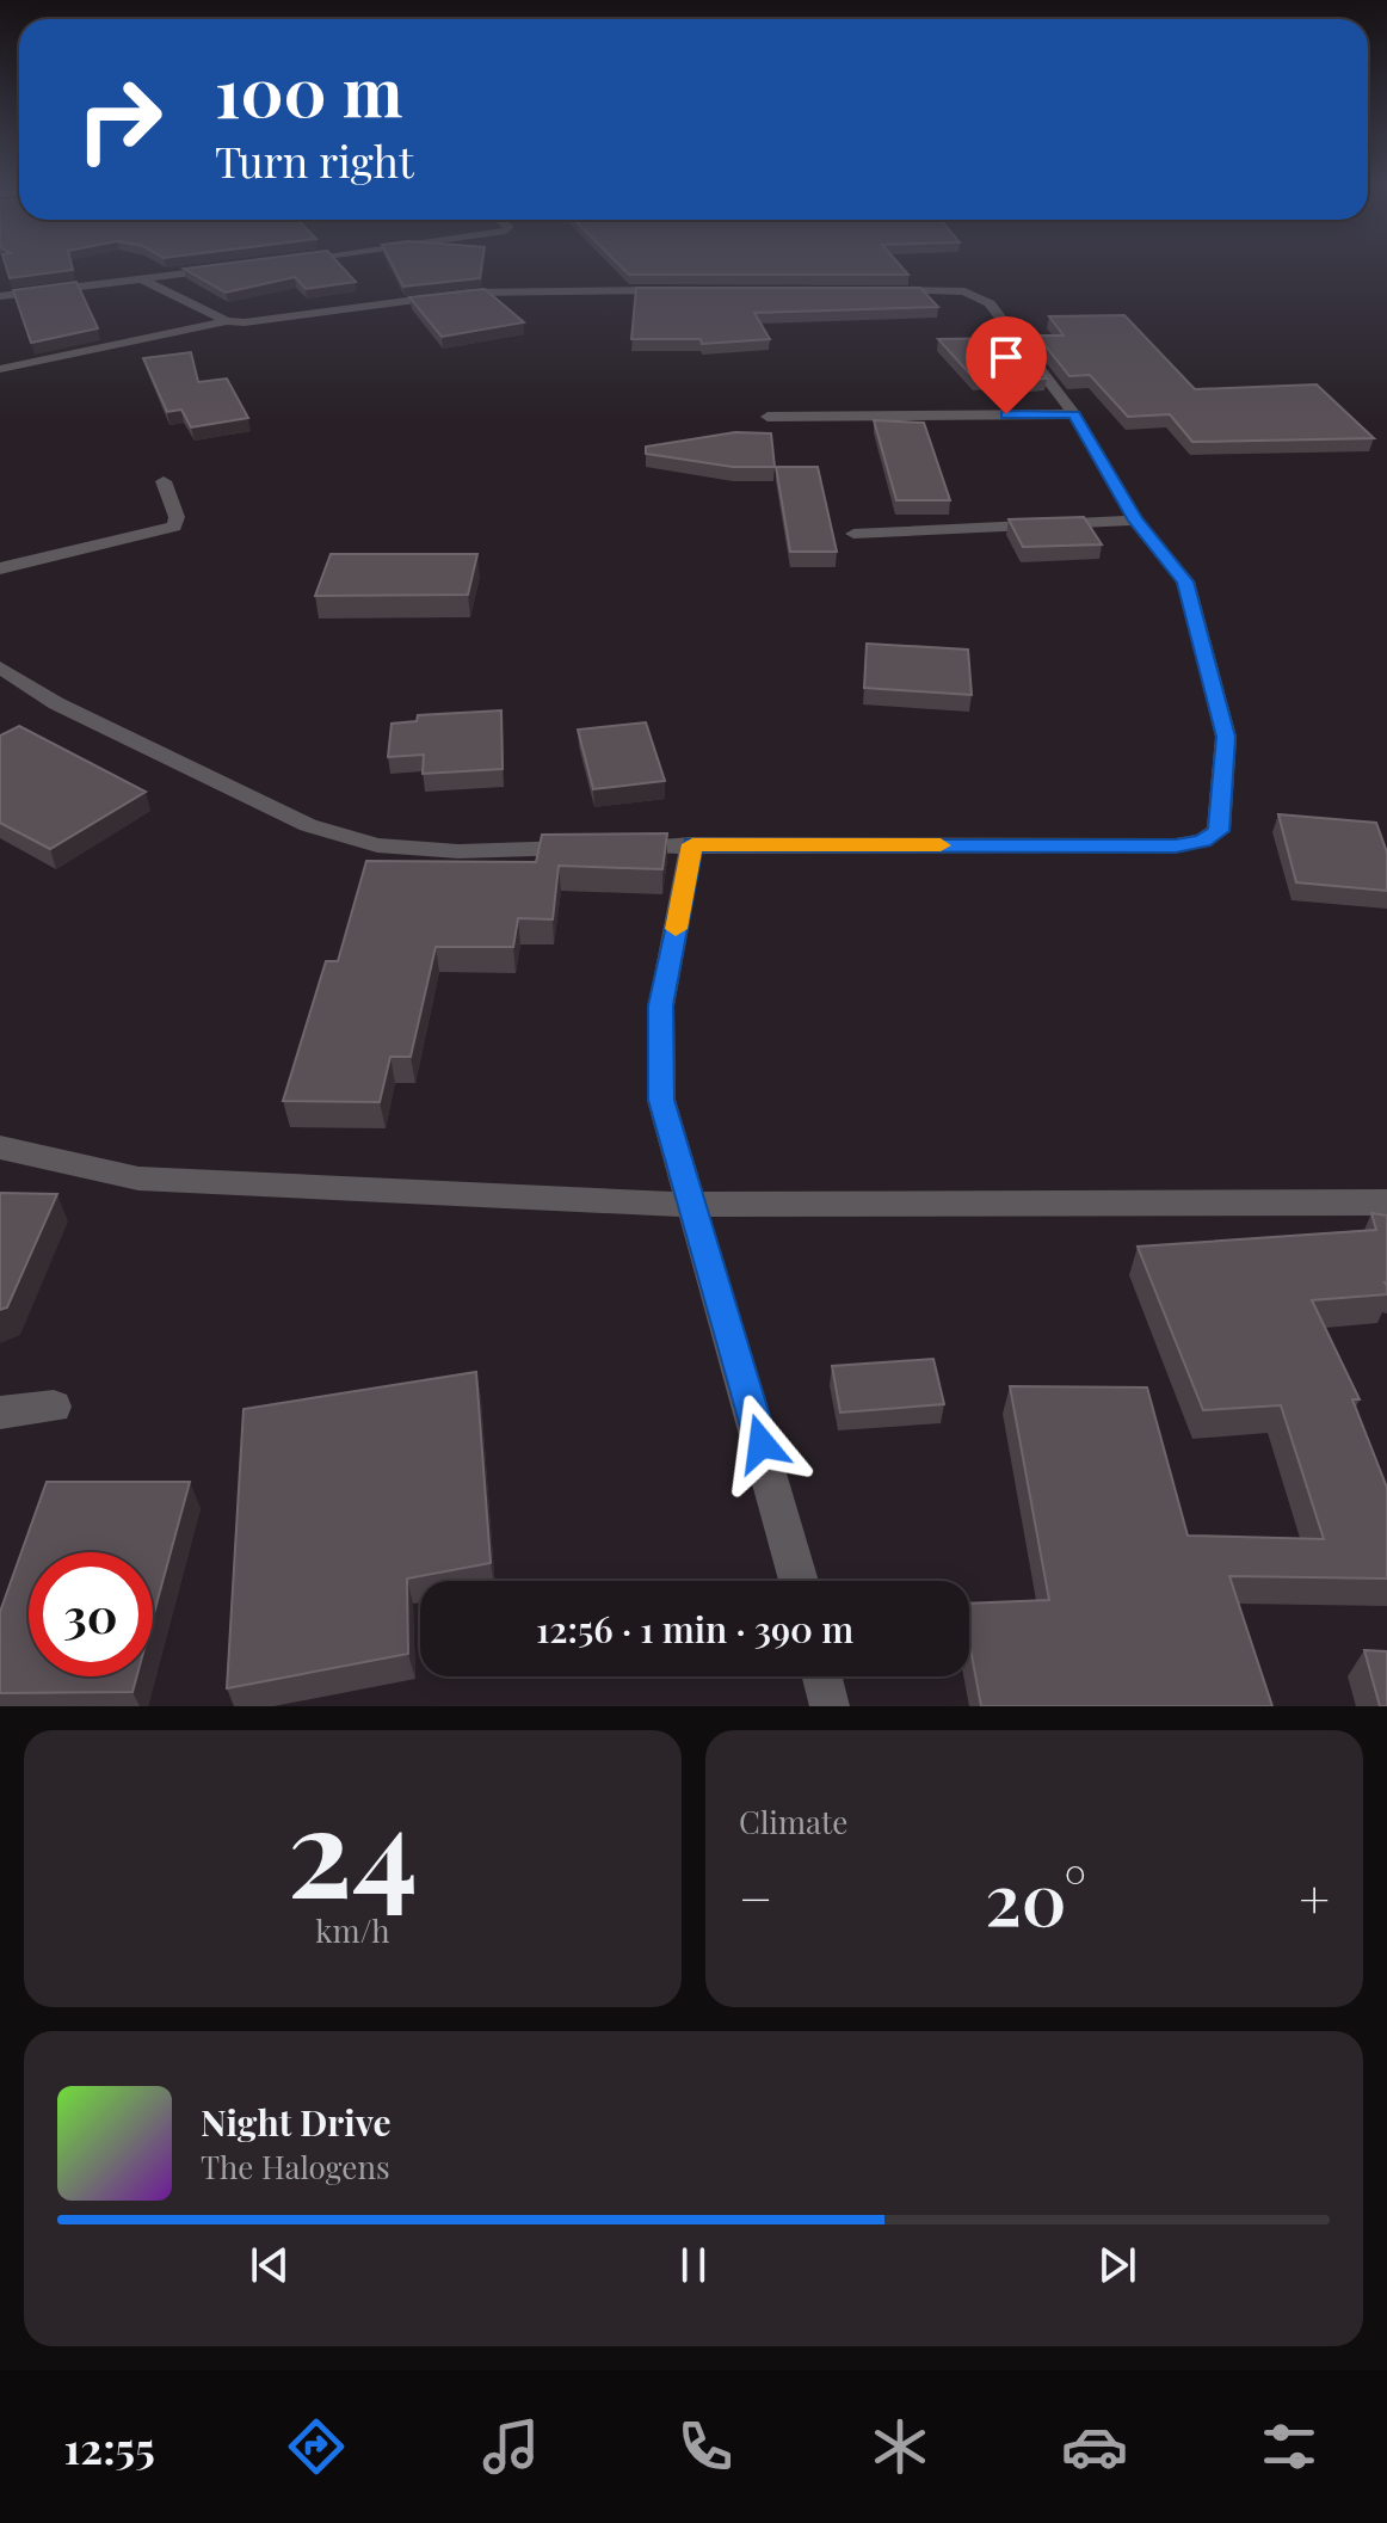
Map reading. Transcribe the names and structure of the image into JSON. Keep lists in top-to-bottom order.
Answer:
{
  "page": {
    "turn": ["100 m", "Turn right"],
    "limit": "30",
    "trip": "12:56 · 1 min · 390 m",
    "tile": [
      ["24", "km/h"],
      "Climate"
    ],
    "heat": ["−", "20°", "+"],
    "song": ["Night Drive", "The Halogens"],
    "tabs": "12:55"
  }
}
